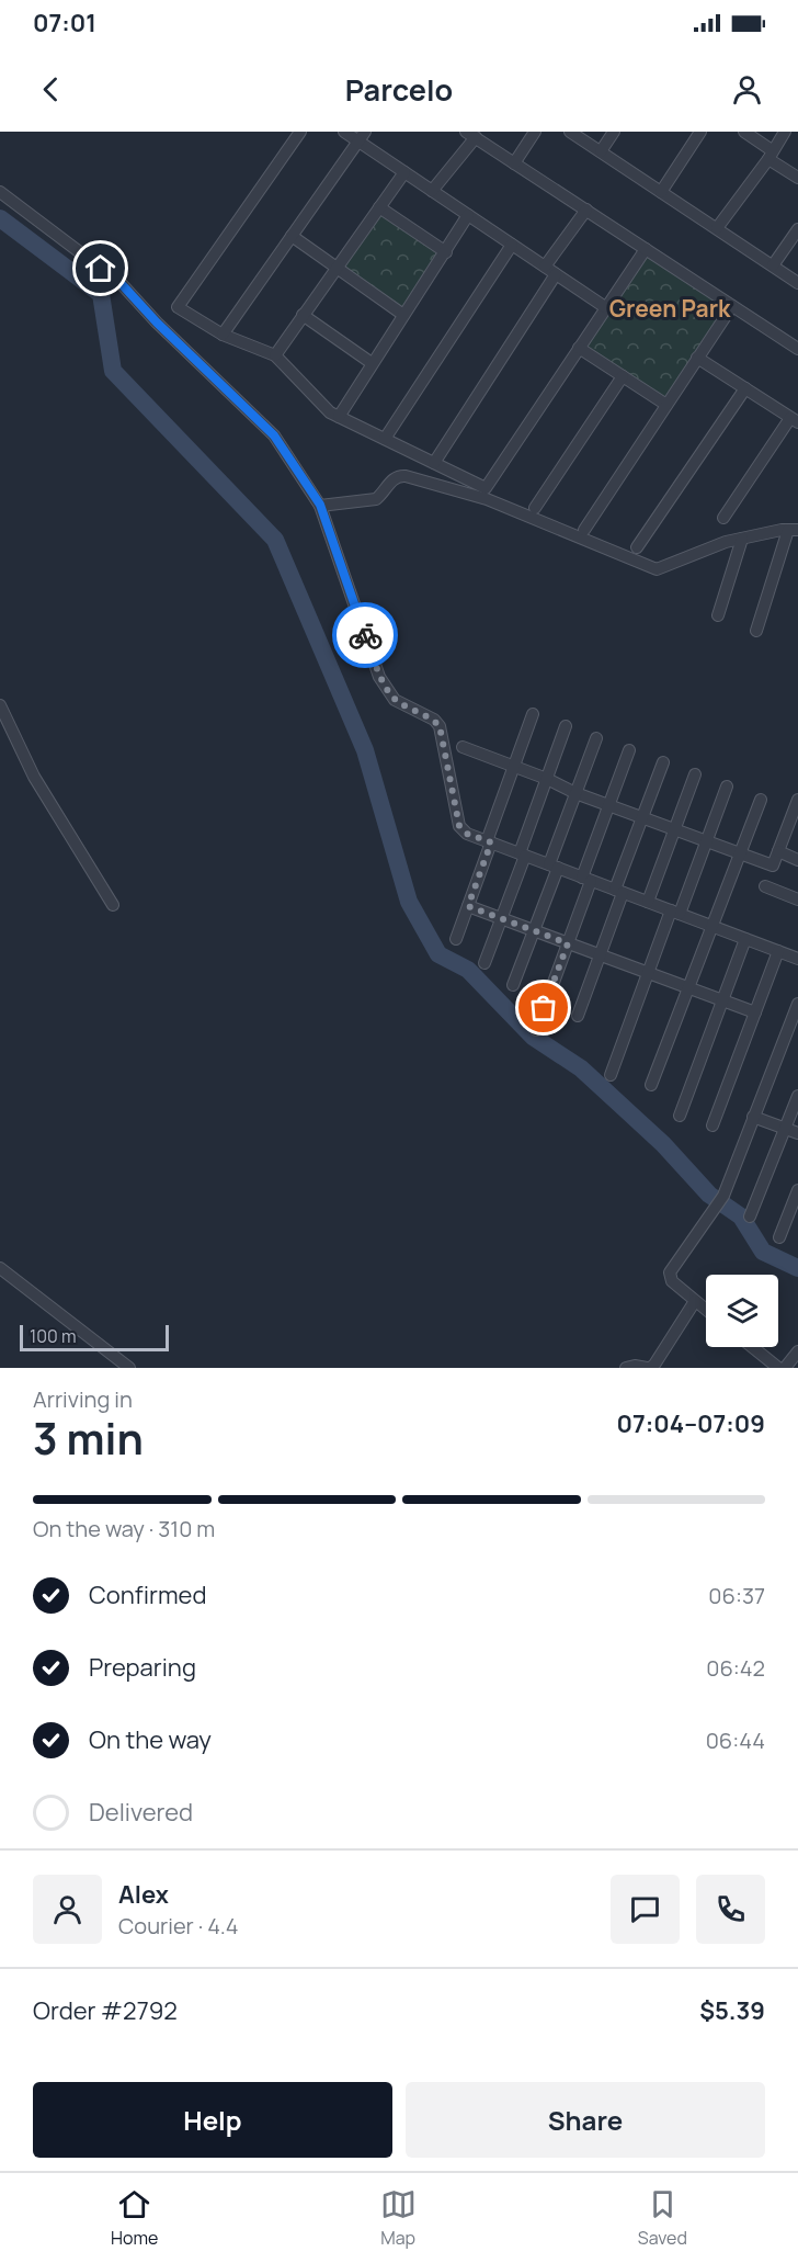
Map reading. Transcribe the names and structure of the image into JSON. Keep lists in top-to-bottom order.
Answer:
{
  "districts": ["Green Park"],
  "scale_bar": "100 m",
  "page": {
    "status": "07:01",
    "header": "Parcelo",
    "scale": "100 m",
    "heading": ["3 min", "Arriving in", "07:04–07:09"],
    "panel": [
      "Alex",
      "Courier · 4.4",
      "Order #2792",
      "$5.39"
    ],
    "bar": "On the way · 310 m",
    "list": [
      ["Confirmed", "06:37"],
      ["Preparing", "06:42"],
      ["On the way", "06:44"],
      "Delivered"
    ],
    "buttons": ["Help", "Share"],
    "tabs": ["Home", "Map", "Saved"]
  }
}
